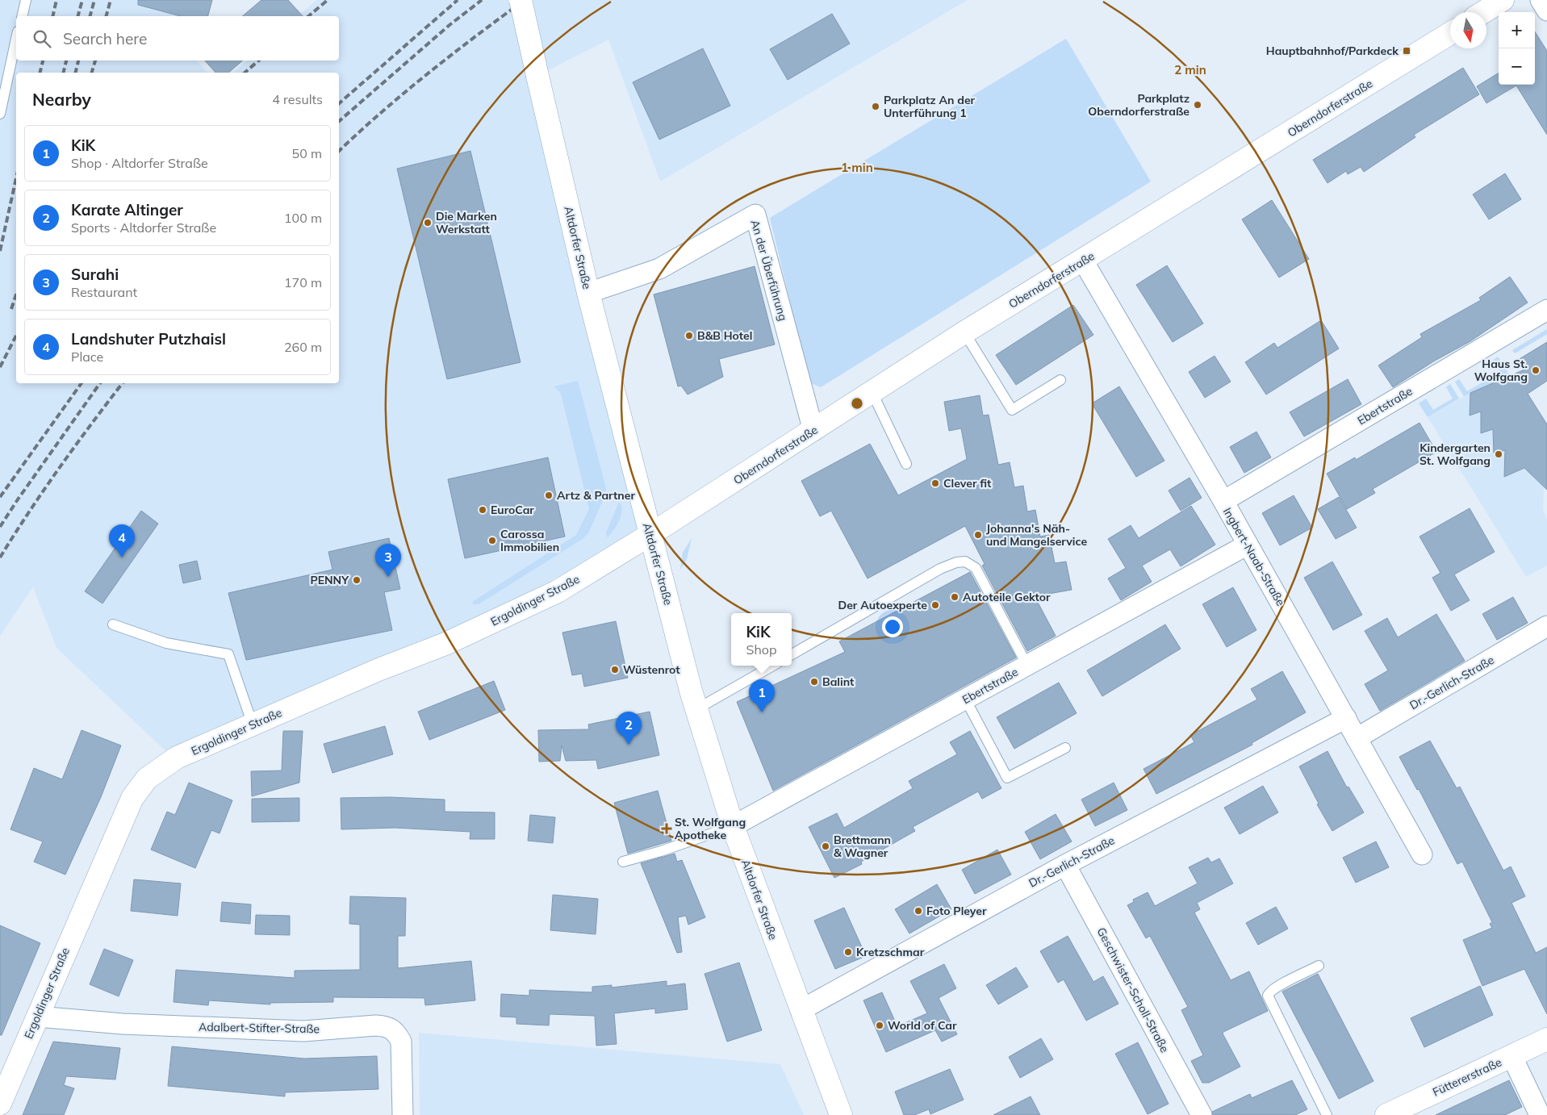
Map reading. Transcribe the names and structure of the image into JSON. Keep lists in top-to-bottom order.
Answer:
{
  "streets": {
    "main road": [
      "Oberndorferstraße",
      "Altdorfer Straße",
      "Ergoldinger Straße",
      "Füttererstraße"
    ],
    "street": [
      "An der Überführung",
      "Ebertstraße",
      "Ingbert-Naab-Straße",
      "Dr.-Gerlich-Straße",
      "Geschwister-Scholl-Straße",
      "Adalbert-Stifter-Straße"
    ]
  },
  "crossings": [
    ["Oberndorferstraße", "Altdorfer Straße"],
    ["Oberndorferstraße", "An der Überführung"],
    ["Oberndorferstraße", "Ingbert-Naab-Straße"],
    ["Oberndorferstraße", "Ergoldinger Straße"],
    ["Altdorfer Straße", "An der Überführung"],
    ["Altdorfer Straße", "Ebertstraße"],
    ["Altdorfer Straße", "Ergoldinger Straße"],
    ["Altdorfer Straße", "Dr.-Gerlich-Straße"],
    ["Ebertstraße", "Ingbert-Naab-Straße"],
    ["Ingbert-Naab-Straße", "Dr.-Gerlich-Straße"],
    ["Ergoldinger Straße", "Adalbert-Stifter-Straße"],
    ["Dr.-Gerlich-Straße", "Geschwister-Scholl-Straße"]
  ],
  "places": {
    "transit": ["Hauptbahnhof/Parkdeck"],
    "other": [
      "Parkplatz Oberndorferstraße",
      "Parkplatz An der Unterführung 1",
      "Die Marken Werkstatt",
      "B&B Hotel",
      "Haus St. Wolfgang",
      "Kindergarten St. Wolfgang",
      "Clever fit",
      "Artz & Partner",
      "EuroCar",
      "Johanna's Näh- und Mangelservice",
      "Carossa Immobilien",
      "PENNY",
      "Autoteile Gektor",
      "Der Autoexperte",
      "Wüstenrot",
      "Balint",
      "Brettmann & Wagner",
      "Foto Pleyer",
      "Kretzschmar",
      "World of Car"
    ],
    "health": ["St. Wolfgang Apotheke"]
  },
  "north": "bottom",
  "page": {
    "map_buttons": ["+", "−"],
    "search": "Search here",
    "heading": ["Nearby", "4 results"],
    "list": [
      {
        "mark": "1",
        "name": "KiK",
        "note": "Shop · Altdorfer Straße",
        "value": "50 m"
      },
      {
        "mark": "2",
        "name": "Karate Altinger",
        "note": "Sports · Altdorfer Straße",
        "value": "100 m"
      },
      {
        "mark": "3",
        "name": "Surahi",
        "note": "Restaurant",
        "value": "170 m"
      },
      {
        "mark": "4",
        "name": "Landshuter Putzhaisl",
        "note": "Place",
        "value": "260 m"
      }
    ],
    "pins": [
      "4",
      "3",
      "1",
      "2"
    ],
    "popup": ["KiK", "Shop"]
  },
  "rings": ["2 min", "1 min"]
}
